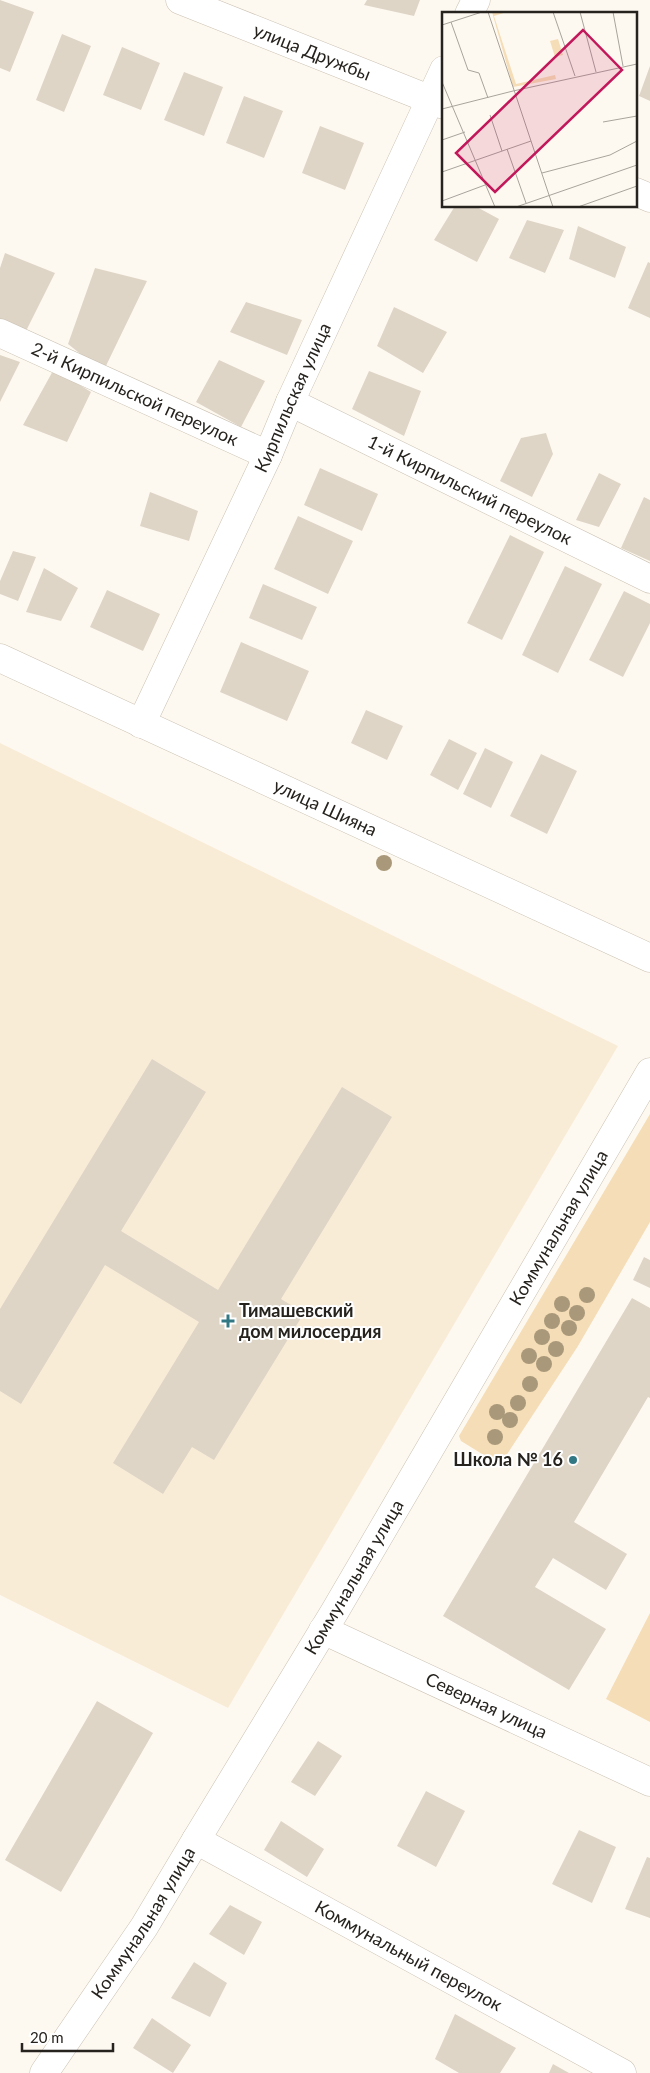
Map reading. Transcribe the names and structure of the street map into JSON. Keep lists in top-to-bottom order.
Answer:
{
  "streets": {
    "street": [
      "улица Дружбы",
      "2-й Кирпильской переулок",
      "Кирпильская улица",
      "1-й Кирпильский переулок",
      "улица Шияна",
      "Коммунальная улица",
      "Северная улица",
      "Коммунальный переулок"
    ]
  },
  "crossings": [
    ["улица Дружбы", "Кирпильская улица"],
    ["2-й Кирпильской переулок", "Кирпильская улица"],
    ["Кирпильская улица", "1-й Кирпильский переулок"],
    ["Кирпильская улица", "улица Шияна"],
    ["Коммунальная улица", "Северная улица"],
    ["Коммунальная улица", "Коммунальный переулок"]
  ],
  "places": {
    "health": ["Тимашевский дом милосердия"],
    "other": ["Школа № 16"]
  },
  "scale_bar": "20 m"
}
